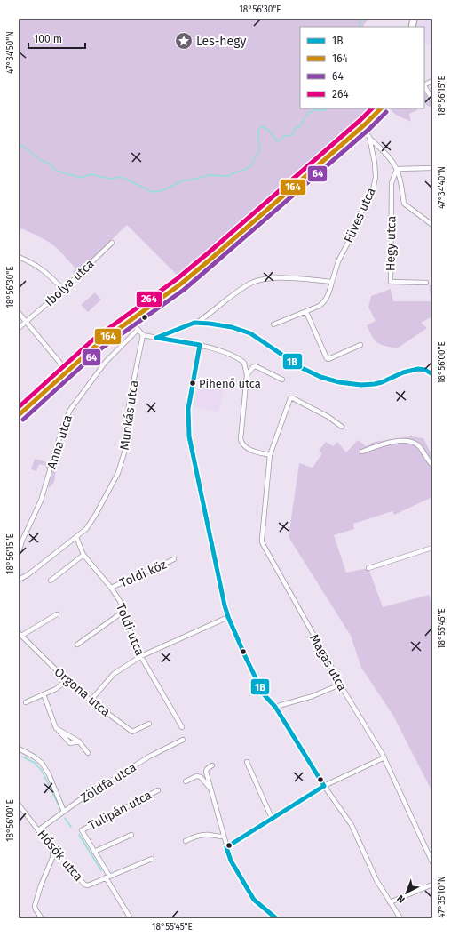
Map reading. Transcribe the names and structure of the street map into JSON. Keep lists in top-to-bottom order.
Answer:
{
  "streets": {
    "street": [
      "Füves utca",
      "Hegy utca",
      "Ibolya utca",
      "Munkás utca",
      "Anna utca",
      "Toldi köz",
      "Toldi utca",
      "Magas utca",
      "Orgona utca",
      "Zöldfa utca",
      "Tulipán utca",
      "Hősök utca"
    ]
  },
  "crossings": [
    ["Munkás utca", "Toldi utca"],
    ["Toldi köz", "Toldi utca"],
    ["Zöldfa utca", "Hősök utca"]
  ],
  "places": {
    "place": ["Les-hegy"],
    "other": ["Pihenő utca"]
  },
  "lines": [
    "transit line 164",
    "transit line 264",
    "transit line 64",
    "transit line 1B"
  ],
  "legend": [
    "1B",
    "164",
    "64",
    "264"
  ],
  "scale_bar": "100 m",
  "north": "bottom left",
  "coordinates": [
    "18°56'30\"E",
    "47°34'50\"N",
    "18°56'15\"E",
    "47°34'40\"N",
    "18°56'00\"E",
    "18°55'45\"E",
    "47°35'10\"N"
  ]
}
